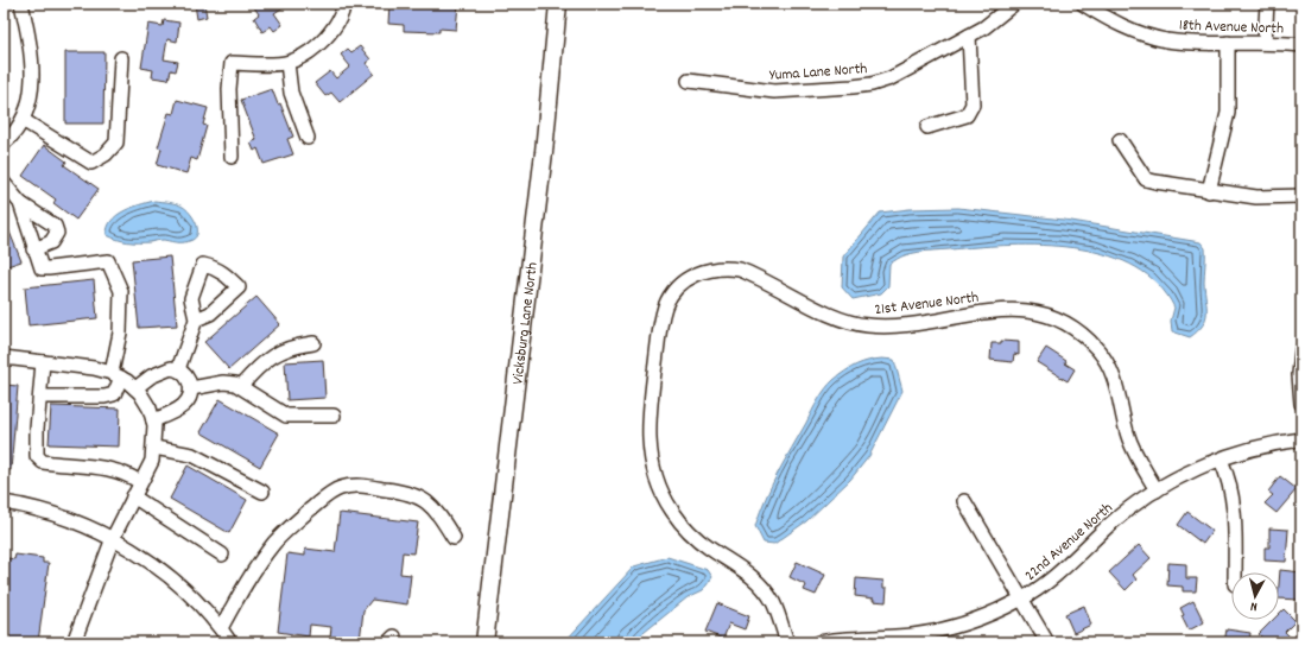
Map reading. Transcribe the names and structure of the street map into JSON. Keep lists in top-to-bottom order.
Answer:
{
  "streets": {
    "main road": ["Vicksburg Lane North"],
    "street": [
      "18th Avenue North",
      "Yuma Lane North",
      "21st Avenue North",
      "22nd Avenue North"
    ]
  },
  "crossings": [
    ["21st Avenue North", "22nd Avenue North"]
  ],
  "north": "bottom"
}
